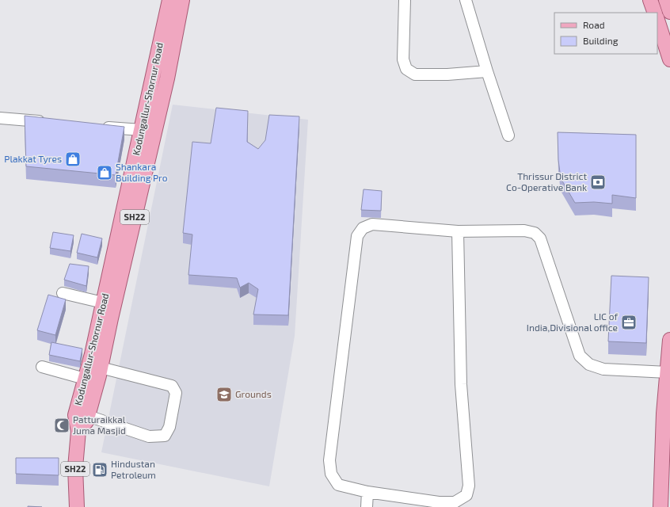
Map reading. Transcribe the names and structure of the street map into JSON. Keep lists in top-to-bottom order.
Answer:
{
  "streets": {
    "main road": ["Kodungallur-Shornur Road", "SH22"]
  },
  "crossings": [
    ["Kodungallur-Shornur Road", "SH22"]
  ],
  "places": {
    "shop": ["Plakkat Tyres", "Shankara Building Pro"],
    "bank": ["Thrissur District Co-Operative Bank"],
    "office": ["LIC of India,Divisional office"],
    "school or university": ["Grounds"],
    "mosque": ["Patturaikkal Juma Masjid"],
    "fuel station": ["Hindustan Petroleum"]
  },
  "legend": ["Road", "Building"]
}
